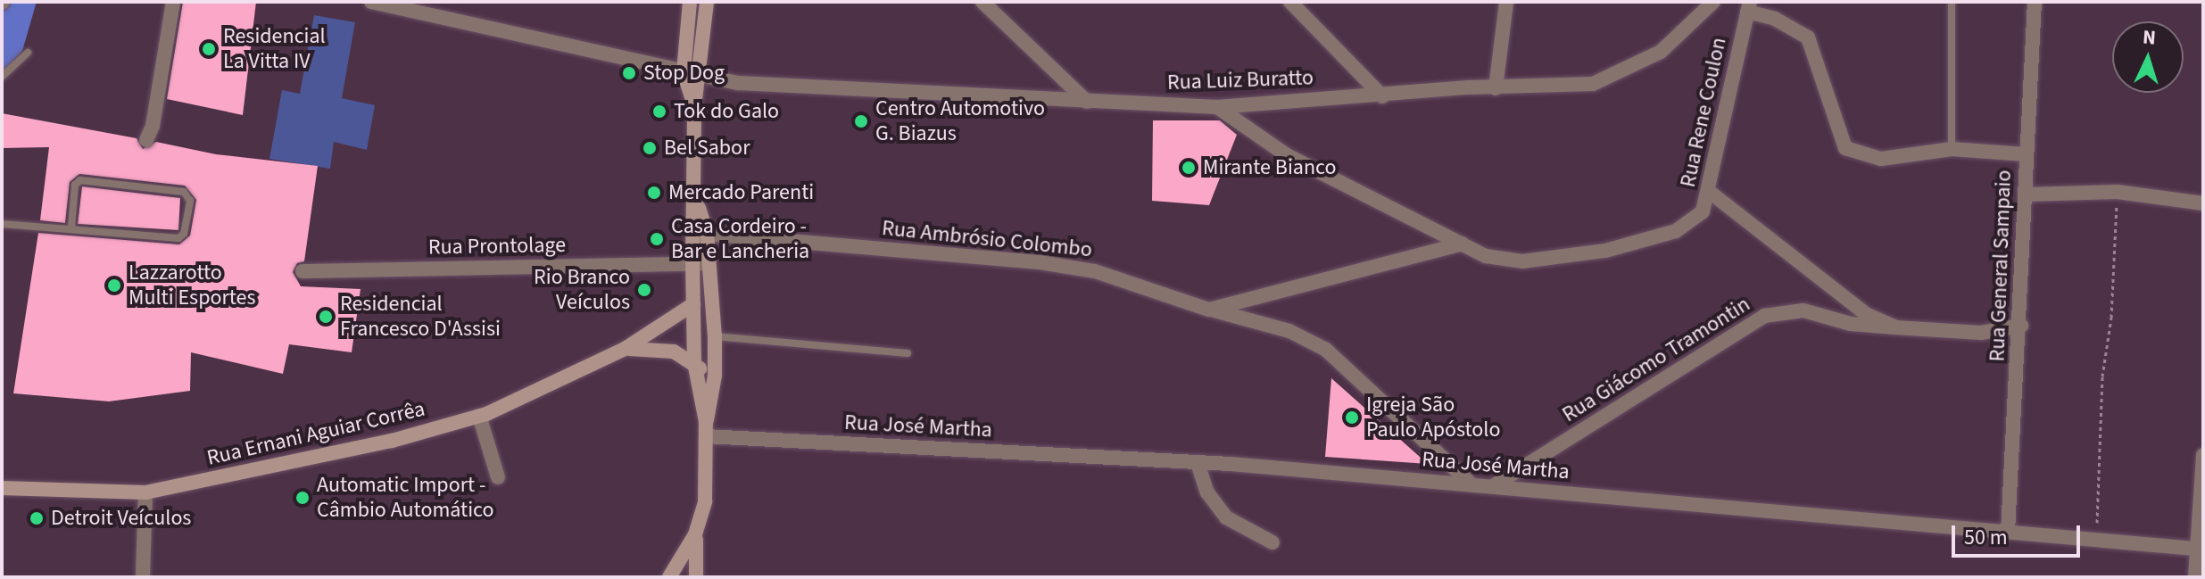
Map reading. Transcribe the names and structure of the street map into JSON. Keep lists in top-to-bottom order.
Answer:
{
  "streets": {
    "main road": ["Rua Ernani Aguiar Corrêa"],
    "street": [
      "Rua Luiz Buratto",
      "Rua Rene Coulon",
      "Rua Ambrósio Colombo",
      "Rua Prontolage",
      "Rua General Sampaio",
      "Rua Giácomo Tramontin",
      "Rua José Martha"
    ]
  },
  "crossings": [
    ["Rua Luiz Buratto", "Rua Rene Coulon"],
    ["Rua Ambrósio Colombo", "Rua José Martha"],
    ["Rua General Sampaio", "Rua Giácomo Tramontin"],
    ["Rua General Sampaio", "Rua José Martha"],
    ["Rua Giácomo Tramontin", "Rua José Martha"]
  ],
  "places": [
    "Residencial La Vitta IV",
    "Stop Dog",
    "Tok do Galo",
    "Centro Automotivo G. Biazus",
    "Bel Sabor",
    "Mirante Bianco",
    "Mercado Parenti",
    "Casa Cordeiro - Bar e Lancheria",
    "Lazzarotto Multi Esportes",
    "Rio Branco Veículos",
    "Residencial Francesco D'Assisi",
    "Igreja São Paulo Apóstolo",
    "Automatic Import - Câmbio Automático",
    "Detroit Veículos"
  ],
  "scale_bar": "50 m",
  "north": "top"
}
